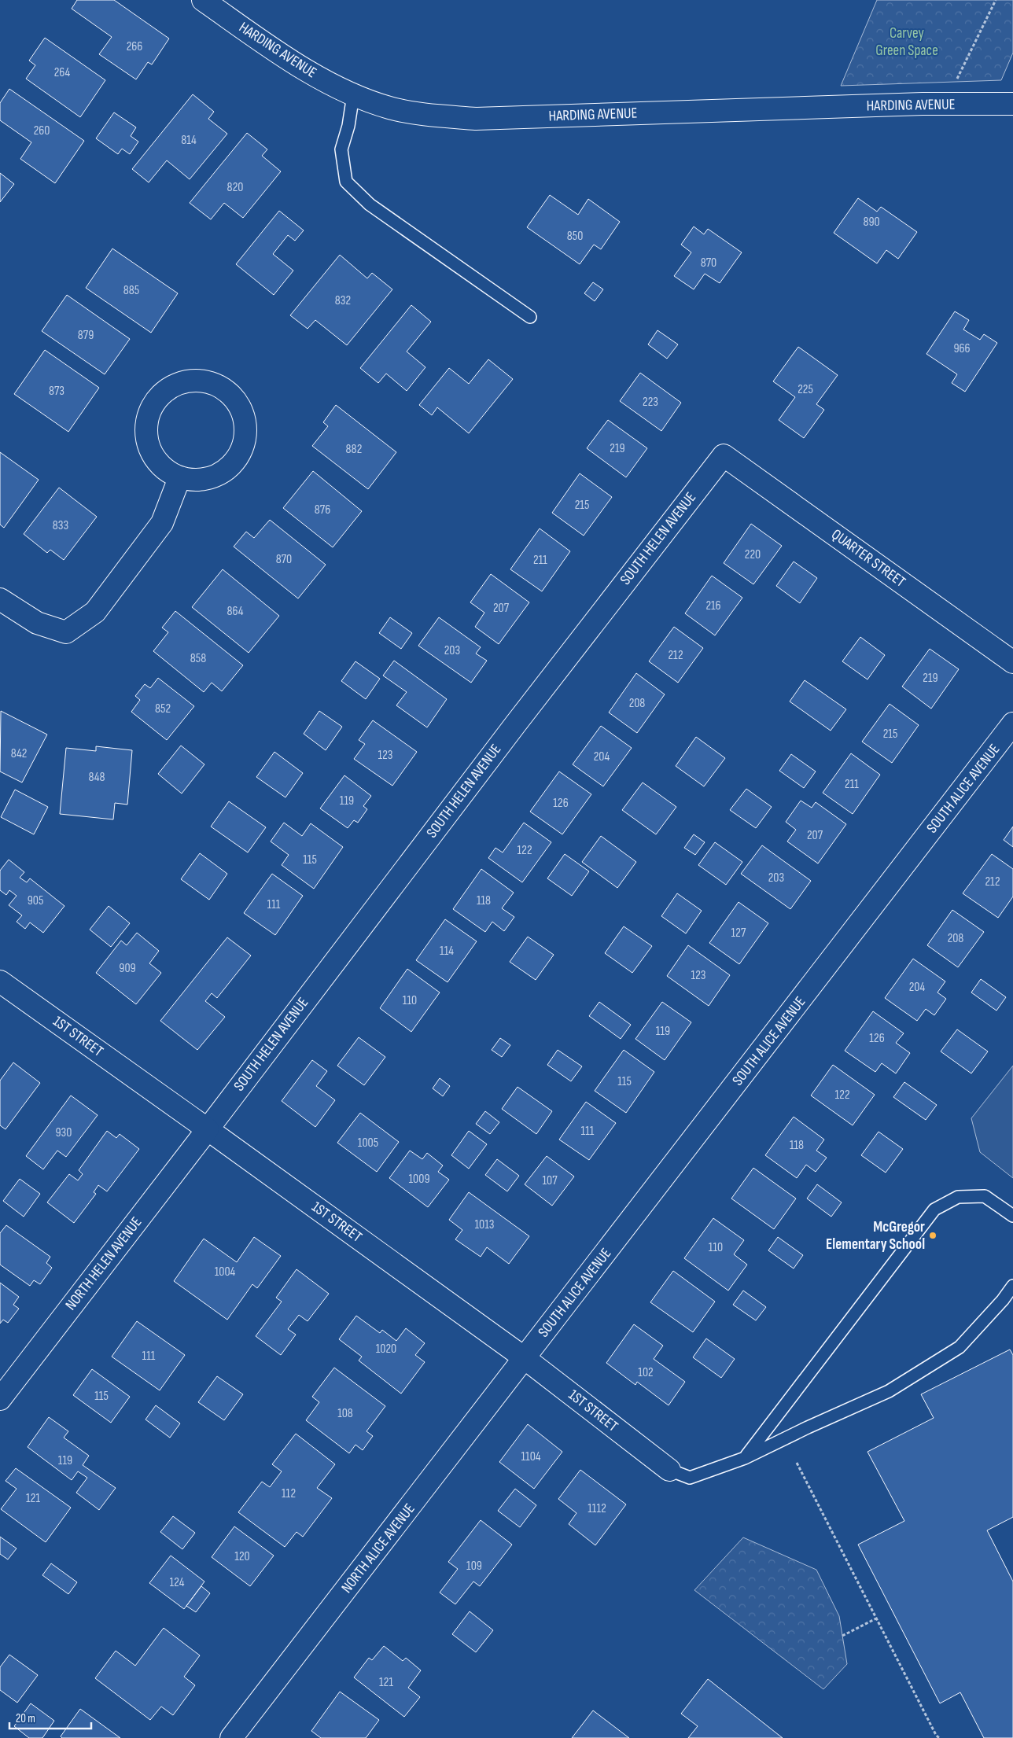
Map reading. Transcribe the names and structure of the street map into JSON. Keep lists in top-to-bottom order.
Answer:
{
  "streets": {
    "street": [
      "HARDING AVENUE",
      "SOUTH HELEN AVENUE",
      "QUARTER STREET",
      "SOUTH ALICE AVENUE",
      "1ST STREET",
      "NORTH HELEN AVENUE",
      "NORTH ALICE AVENUE"
    ]
  },
  "crossings": [
    ["SOUTH HELEN AVENUE", "QUARTER STREET"],
    ["SOUTH HELEN AVENUE", "1ST STREET"],
    ["SOUTH HELEN AVENUE", "NORTH HELEN AVENUE"],
    ["SOUTH ALICE AVENUE", "1ST STREET"],
    ["SOUTH ALICE AVENUE", "NORTH ALICE AVENUE"],
    ["1ST STREET", "NORTH HELEN AVENUE"],
    ["1ST STREET", "NORTH ALICE AVENUE"]
  ],
  "parks": ["Carvey Green Space"],
  "places": ["McGregor Elementary School"],
  "house_numbers": [
    "266",
    "264",
    "260",
    "814",
    "820",
    "890",
    "850",
    "870",
    "885",
    "832",
    "879",
    "966",
    "225",
    "873",
    "223",
    "219",
    "882",
    "215",
    "876",
    "833",
    "220",
    "870",
    "211",
    "216",
    "207",
    "864",
    "203",
    "212",
    "858",
    "219",
    "208",
    "852",
    "215",
    "842",
    "123",
    "204",
    "848",
    "211",
    "119",
    "126",
    "207",
    "122",
    "115",
    "203",
    "212",
    "905",
    "118",
    "111",
    "127",
    "208",
    "114",
    "909",
    "123",
    "204",
    "110",
    "119",
    "126",
    "115",
    "122",
    "111",
    "930",
    "1005",
    "118",
    "1009",
    "107",
    "1013",
    "110",
    "1004",
    "1020",
    "111",
    "102",
    "115",
    "108",
    "1104",
    "119",
    "112",
    "121",
    "1112",
    "120",
    "109",
    "124",
    "121"
  ],
  "scale_bar": "20 m"
}
